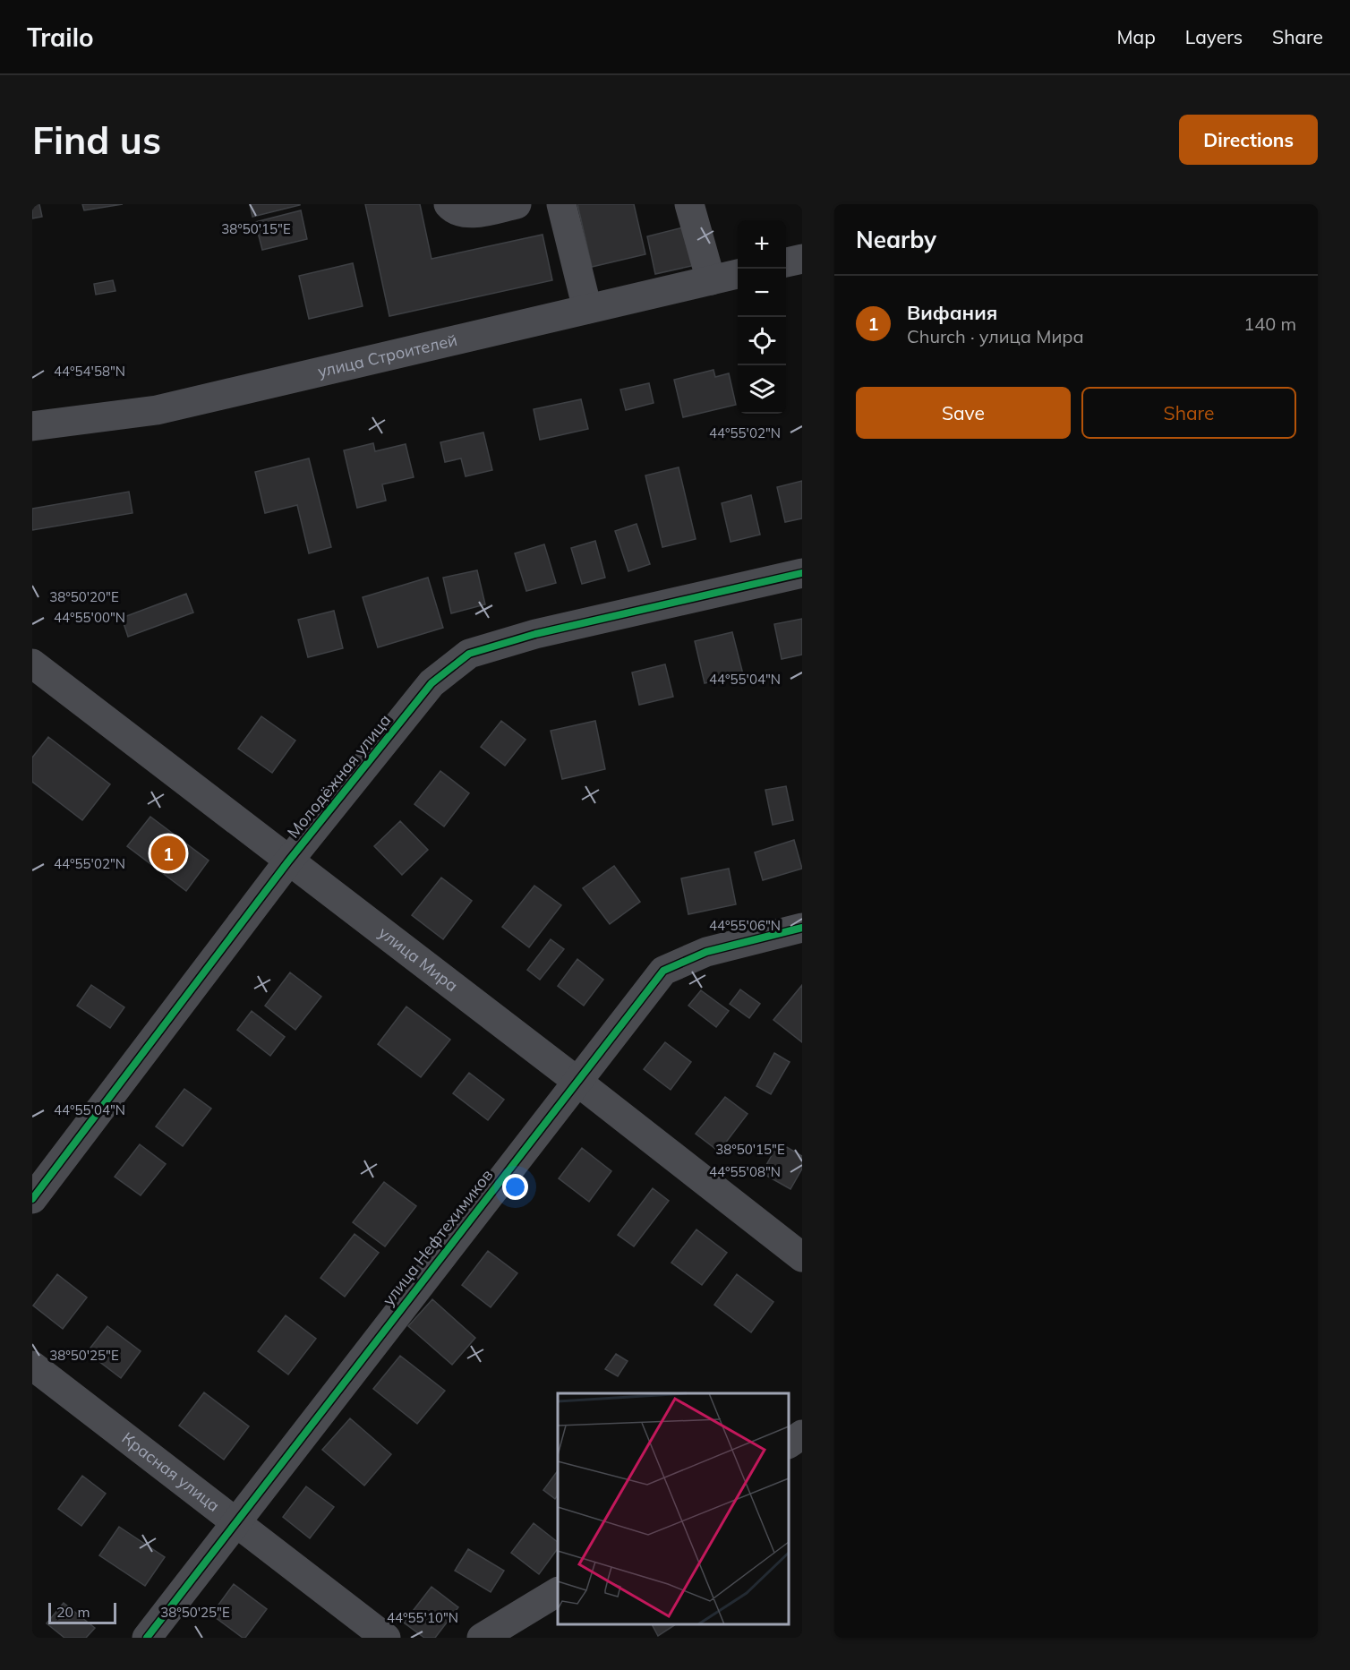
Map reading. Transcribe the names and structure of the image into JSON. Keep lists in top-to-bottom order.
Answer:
{
  "streets": {
    "street": [
      "улица Строителей",
      "Молодёжная улица",
      "улица Мира",
      "улица Нефтехимиков",
      "Красная улица"
    ]
  },
  "crossings": [
    ["Молодёжная улица", "улица Мира"],
    ["улица Мира", "улица Нефтехимиков"],
    ["улица Нефтехимиков", "Красная улица"]
  ],
  "scale_bar": "20 m",
  "page": {
    "header": "Trailo",
    "nav": ["Map", "Layers", "Share"],
    "buttons": [
      "Directions",
      ["Save", "Share"]
    ],
    "title": "Find us",
    "heading": "Nearby",
    "map_buttons": ["+", "−"],
    "list": [
      {
        "mark": "1",
        "name": "Вифания",
        "note": "Church · улица Мира",
        "value": "140 m"
      }
    ],
    "pins": "1",
    "scale": "20 m"
  },
  "coordinates": [
    "38°50'15\"E",
    "44°54'58\"N",
    "44°55'02\"N",
    "38°50'20\"E",
    "44°55'00\"N",
    "44°55'04\"N",
    "44°55'06\"N",
    "44°55'08\"N",
    "38°50'25\"E",
    "44°55'10\"N"
  ]
}
